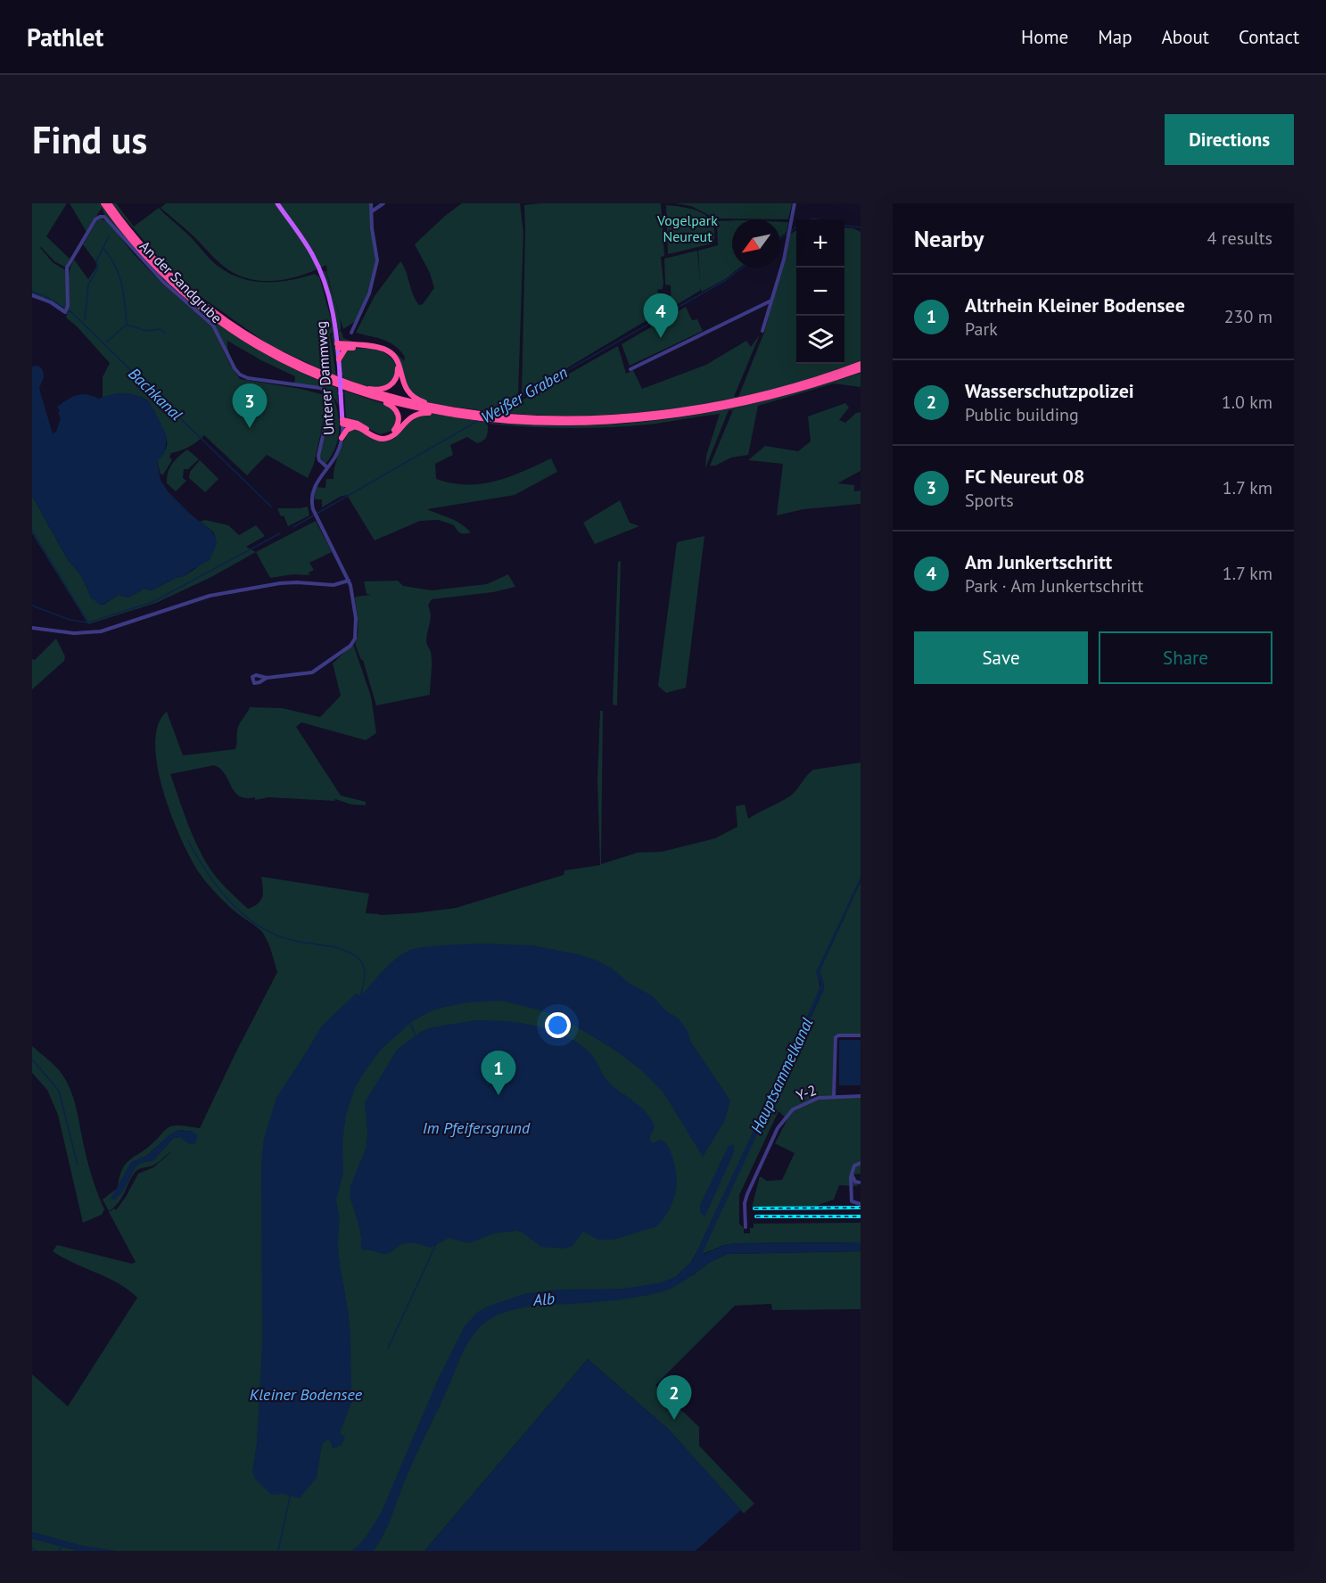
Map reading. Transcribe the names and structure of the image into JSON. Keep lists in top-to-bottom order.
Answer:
{
  "streets": {
    "main road": ["Unterer Dammweg"],
    "street": ["An der Sandgrube", "Y-2"]
  },
  "crossings": [
    ["An der Sandgrube", "Unterer Dammweg"]
  ],
  "water": [
    "Bachkanal",
    "Weißer Graben",
    "Hauptsammelkanal",
    "Im Pfeifersgrund",
    "Alb",
    "Kleiner Bodensee"
  ],
  "parks": ["Vogelpark Neureut"],
  "north": "bottom left",
  "page": {
    "header": "Pathlet",
    "nav": [
      "Home",
      "Map",
      "About",
      "Contact"
    ],
    "buttons": [
      "Directions",
      ["Save", "Share"]
    ],
    "title": "Find us",
    "heading": ["Nearby", "4 results"],
    "map_buttons": ["+", "−"],
    "list": [
      {
        "mark": "1",
        "name": "Altrhein Kleiner Bodensee",
        "note": "Park",
        "value": "230 m"
      },
      {
        "mark": "2",
        "name": "Wasserschutzpolizei",
        "note": "Public building",
        "value": "1.0 km"
      },
      {
        "mark": "3",
        "name": "FC Neureut 08",
        "note": "Sports",
        "value": "1.7 km"
      },
      {
        "mark": "4",
        "name": "Am Junkertschritt",
        "note": "Park · Am Junkertschritt",
        "value": "1.7 km"
      }
    ],
    "pins": [
      "4",
      "3",
      "1",
      "2"
    ]
  }
}
